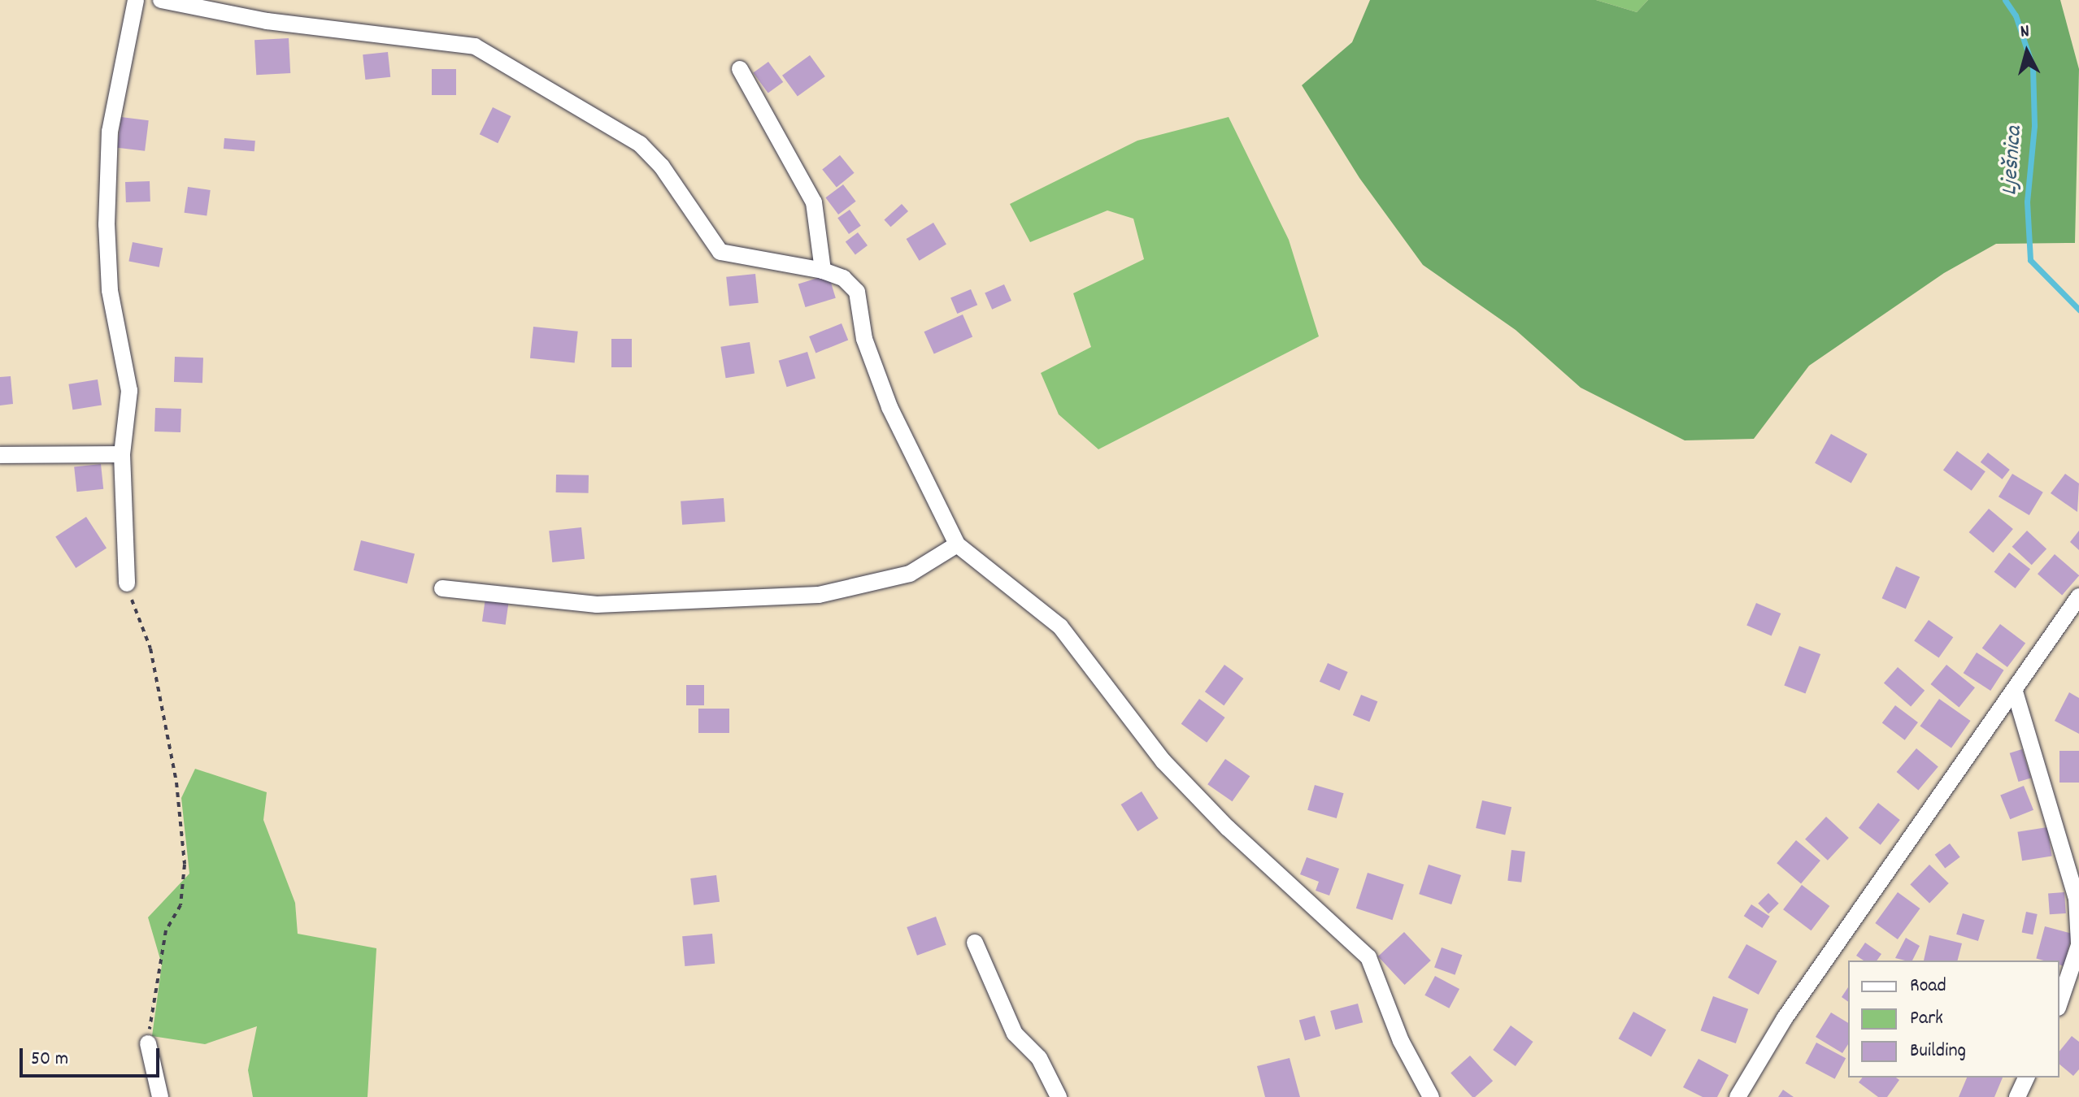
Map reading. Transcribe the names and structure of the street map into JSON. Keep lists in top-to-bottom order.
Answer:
{
  "water": ["Lješnica"],
  "legend": ["Road", "Park", "Building"],
  "scale_bar": "50 m",
  "north": "top"
}
